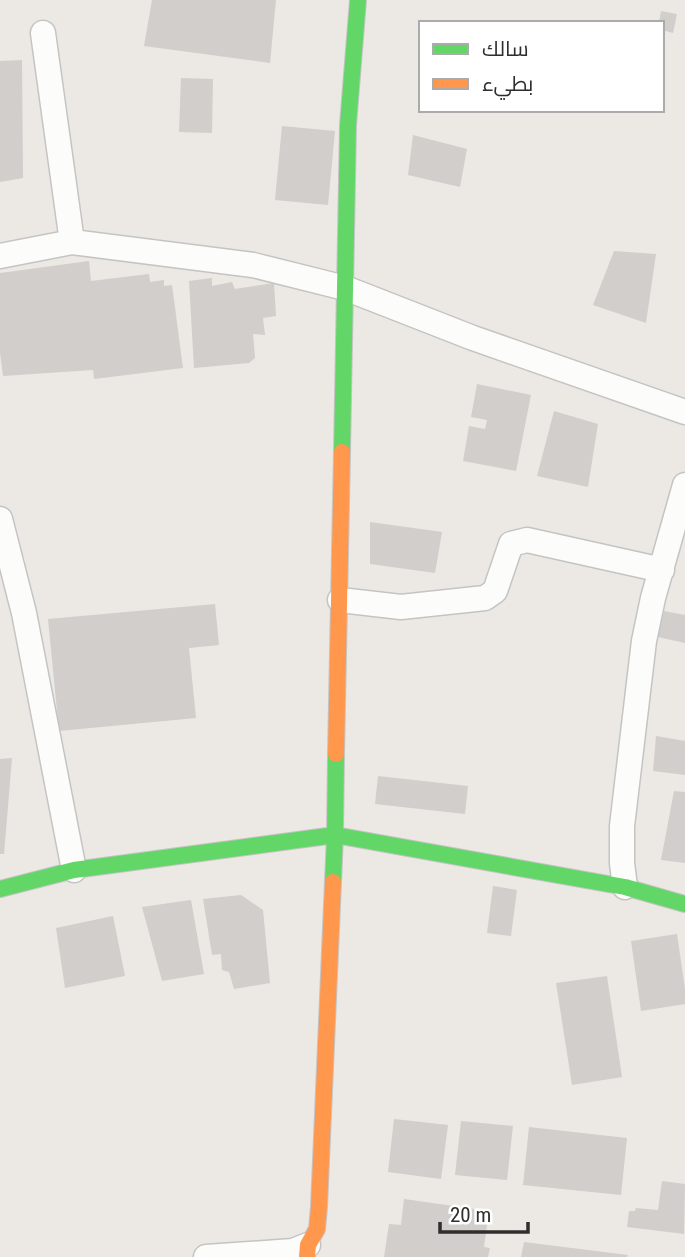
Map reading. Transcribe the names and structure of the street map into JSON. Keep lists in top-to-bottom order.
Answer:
{
  "legend": ["سالك", "بطيء"],
  "scale_bar": "20 m"
}
